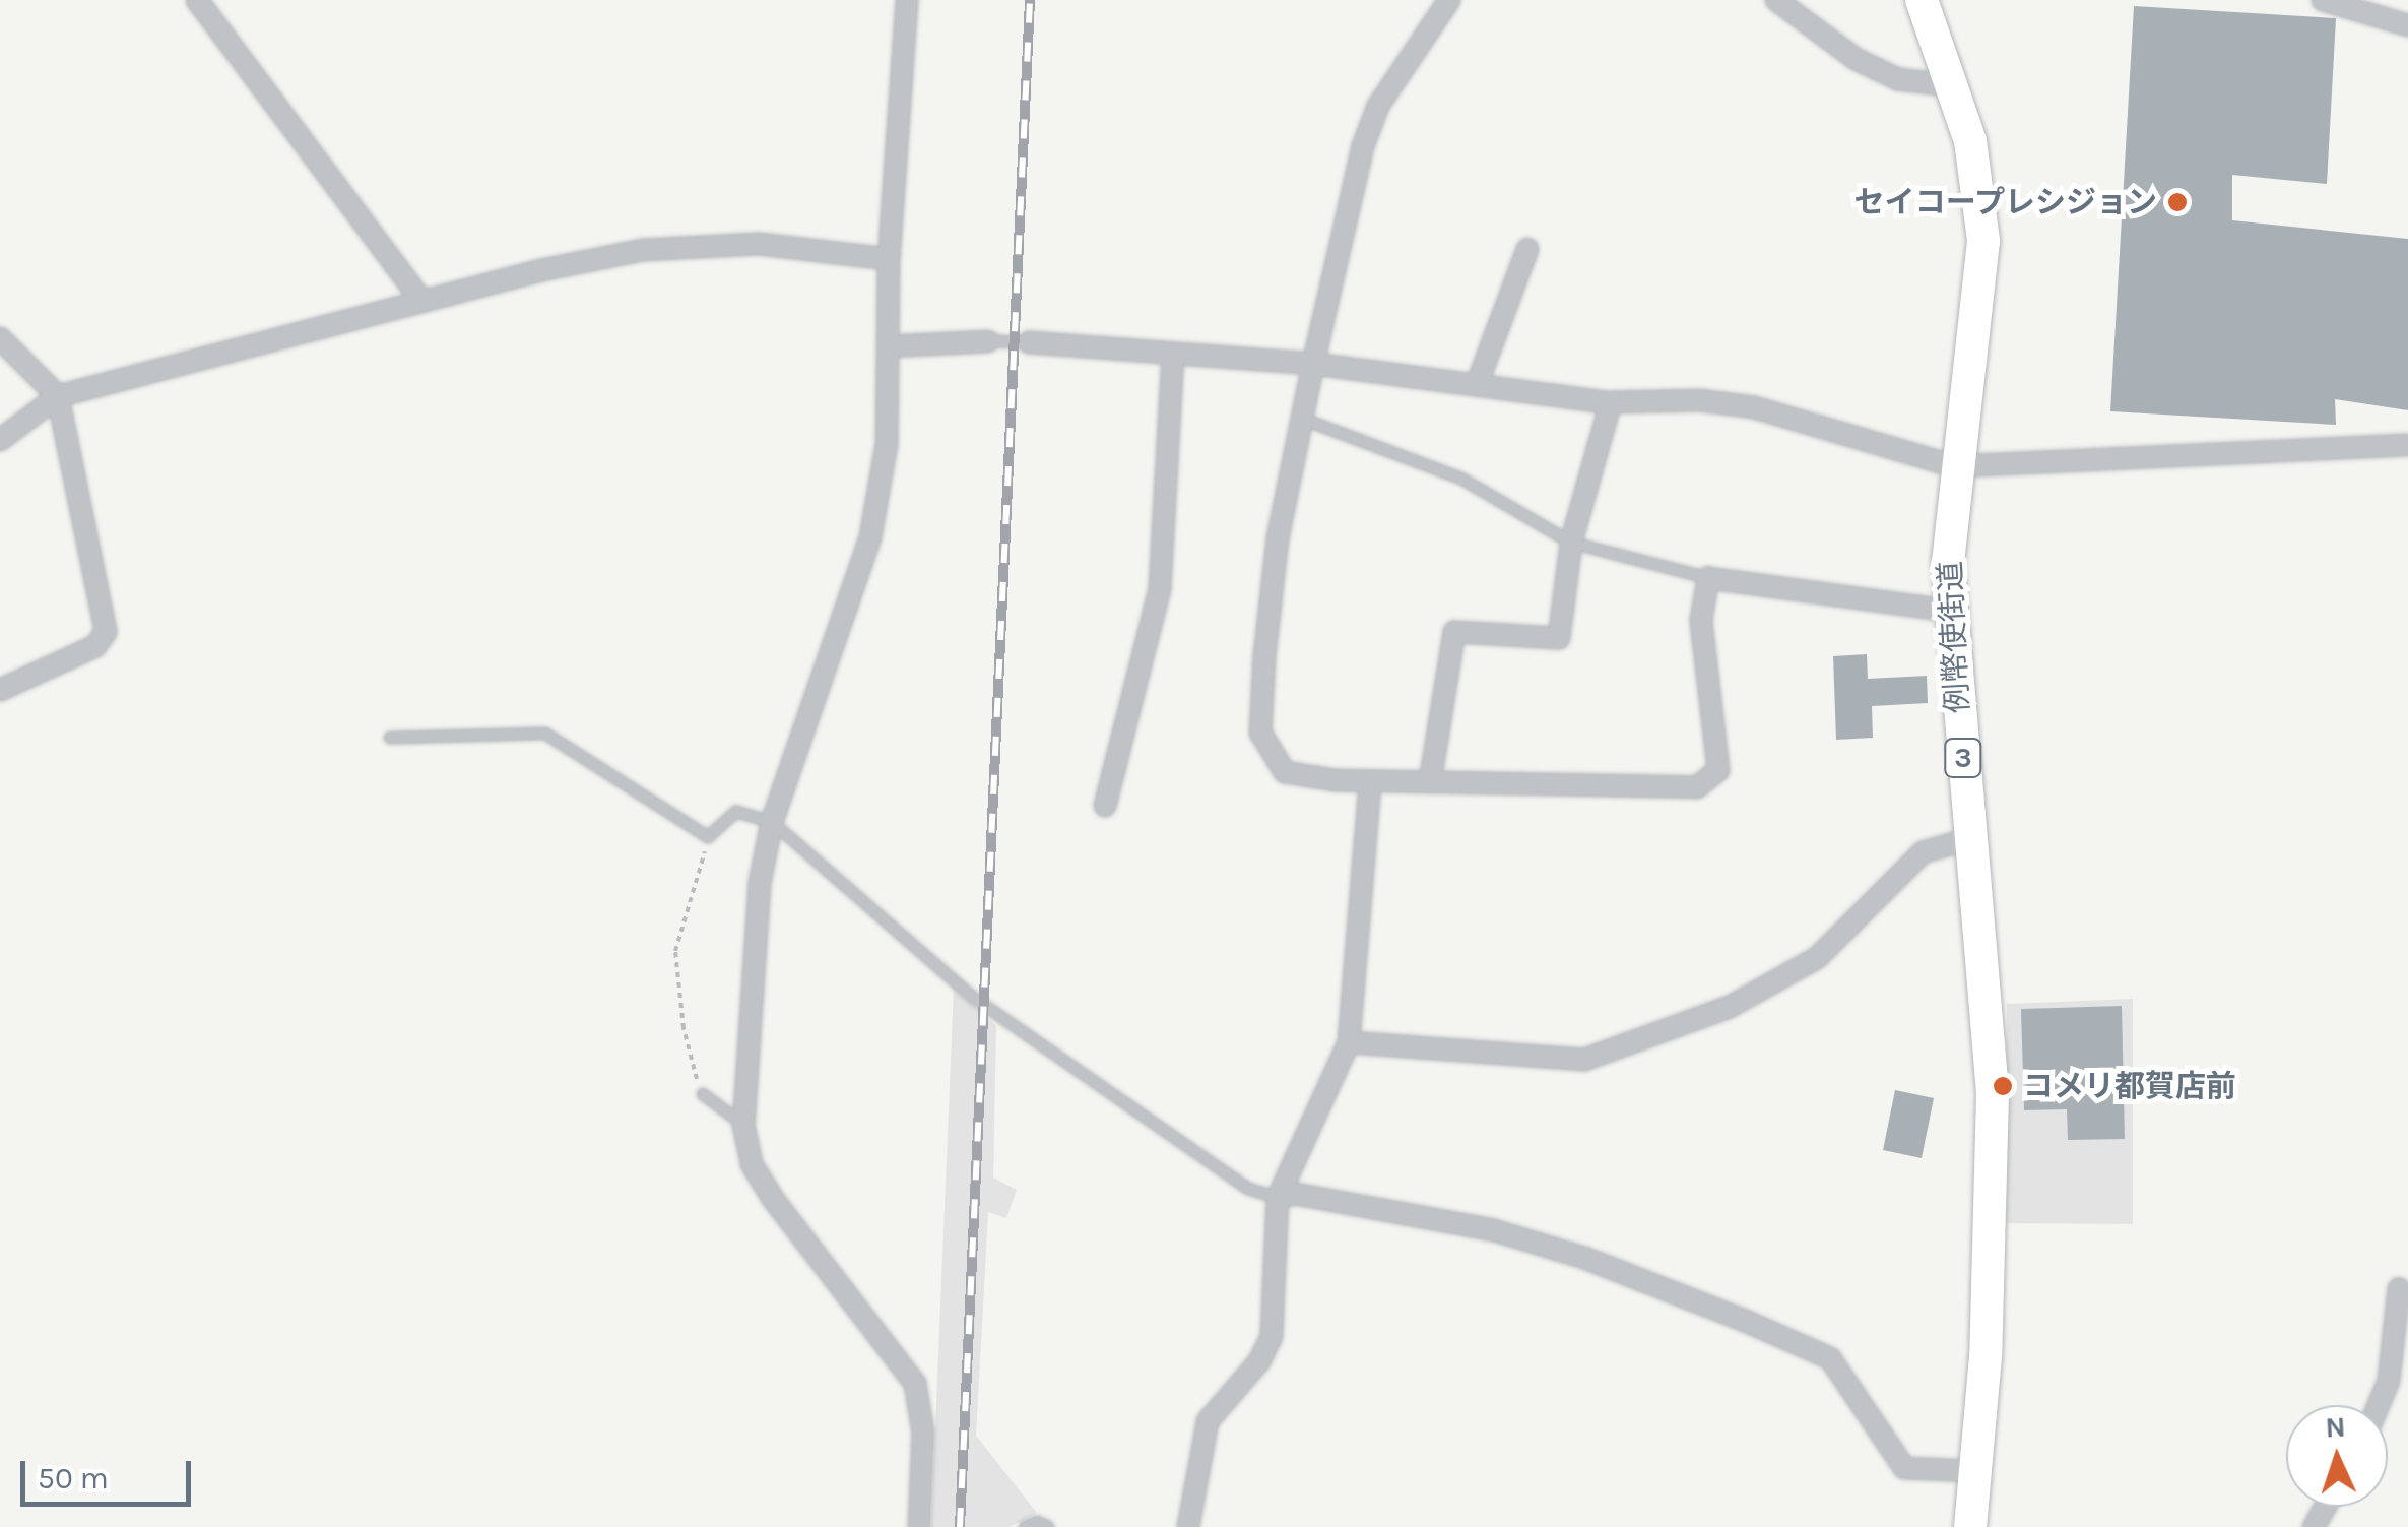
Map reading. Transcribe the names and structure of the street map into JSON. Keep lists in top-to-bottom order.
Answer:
{
  "streets": {
    "main road": ["例幣使街道", "3"]
  },
  "places": ["セイコープレシジョン", "コメリ都賀店前"],
  "scale_bar": "50 m",
  "north": "top"
}
